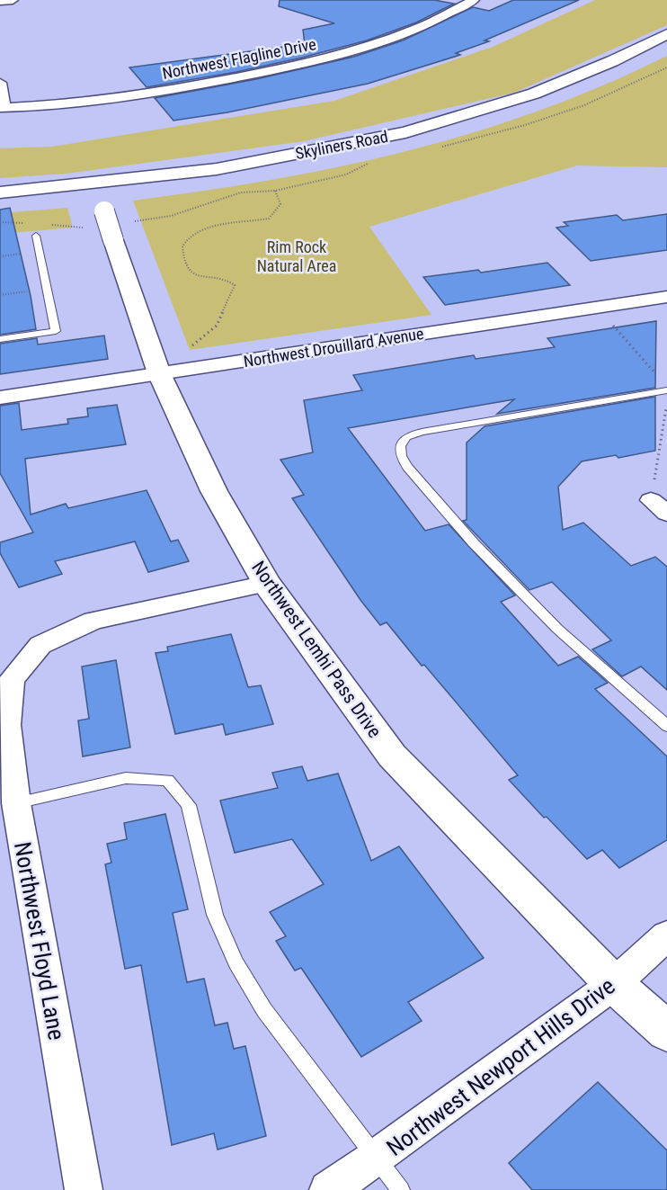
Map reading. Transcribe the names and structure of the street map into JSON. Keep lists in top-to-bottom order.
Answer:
{
  "streets": {
    "street": [
      "Northwest Flagline Drive",
      "Skyliners Road",
      "Northwest Drouillard Avenue",
      "Northwest Lemhi Pass Drive",
      "Northwest Floyd Lane",
      "Northwest Newport Hills Drive"
    ]
  },
  "crossings": [
    ["Skyliners Road", "Northwest Lemhi Pass Drive"],
    ["Northwest Drouillard Avenue", "Northwest Lemhi Pass Drive"],
    ["Northwest Lemhi Pass Drive", "Northwest Floyd Lane"],
    ["Northwest Lemhi Pass Drive", "Northwest Newport Hills Drive"]
  ],
  "parks": ["Rim Rock Natural Area"]
}
